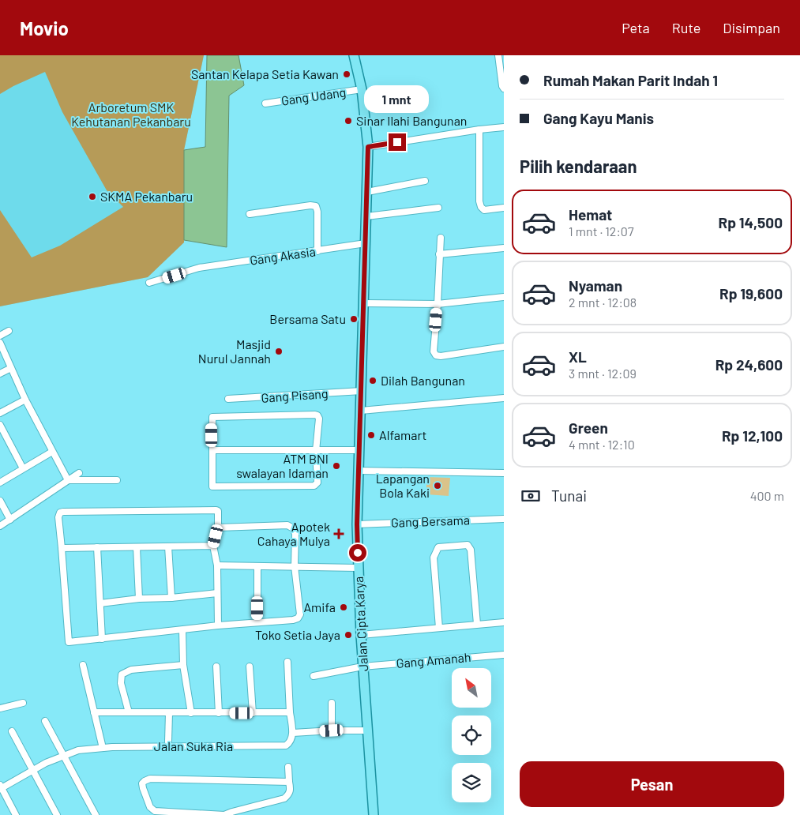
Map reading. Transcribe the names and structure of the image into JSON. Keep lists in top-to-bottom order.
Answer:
{
  "streets": {
    "main road": ["Jalan Cipta Karya"],
    "street": [
      "Gang Udang",
      "Gang Akasia",
      "Gang Pisang",
      "Gang Bersama",
      "Gang Amanah",
      "Jalan Suka Ria"
    ]
  },
  "crossings": [
    ["Gang Udang", "Jalan Cipta Karya"],
    ["Gang Akasia", "Jalan Cipta Karya"],
    ["Gang Pisang", "Jalan Cipta Karya"],
    ["Gang Bersama", "Jalan Cipta Karya"],
    ["Jalan Cipta Karya", "Gang Amanah"]
  ],
  "parks": ["Arboretum SMK Kehutanan Pekanbaru"],
  "places": {
    "other": [
      "Santan Kelapa Setia Kawan",
      "Sinar Ilahi Bangunan",
      "SKMA Pekanbaru",
      "Bersama Satu",
      "Masjid Nurul Jannah",
      "Dilah Bangunan",
      "Alfamart",
      "ATM BNI swalayan Idaman",
      "Lapangan Bola Kaki",
      "Amifa",
      "Toko Setia Jaya"
    ],
    "health": ["Apotek Cahaya Mulya"]
  },
  "north": "top left",
  "page": {
    "header": "Movio",
    "nav": ["Peta", "Rute", "Disimpan"],
    "banner": ["Rumah Makan Parit Indah 1", "Gang Kayu Manis"],
    "bubble": "1 mnt",
    "heading": "Pilih kendaraan",
    "list": [
      {
        "name": "Hemat",
        "note": "1 mnt · 12:07",
        "value": "Rp 14,500"
      },
      {
        "name": "Nyaman",
        "note": "2 mnt · 12:08",
        "value": "Rp 19,600"
      },
      {
        "name": "XL",
        "note": "3 mnt · 12:09",
        "value": "Rp 24,600"
      },
      {
        "name": "Green",
        "note": "4 mnt · 12:10",
        "value": "Rp 12,100"
      }
    ],
    "pay": ["Tunai", "400 m"],
    "buttons": "Pesan"
  }
}
